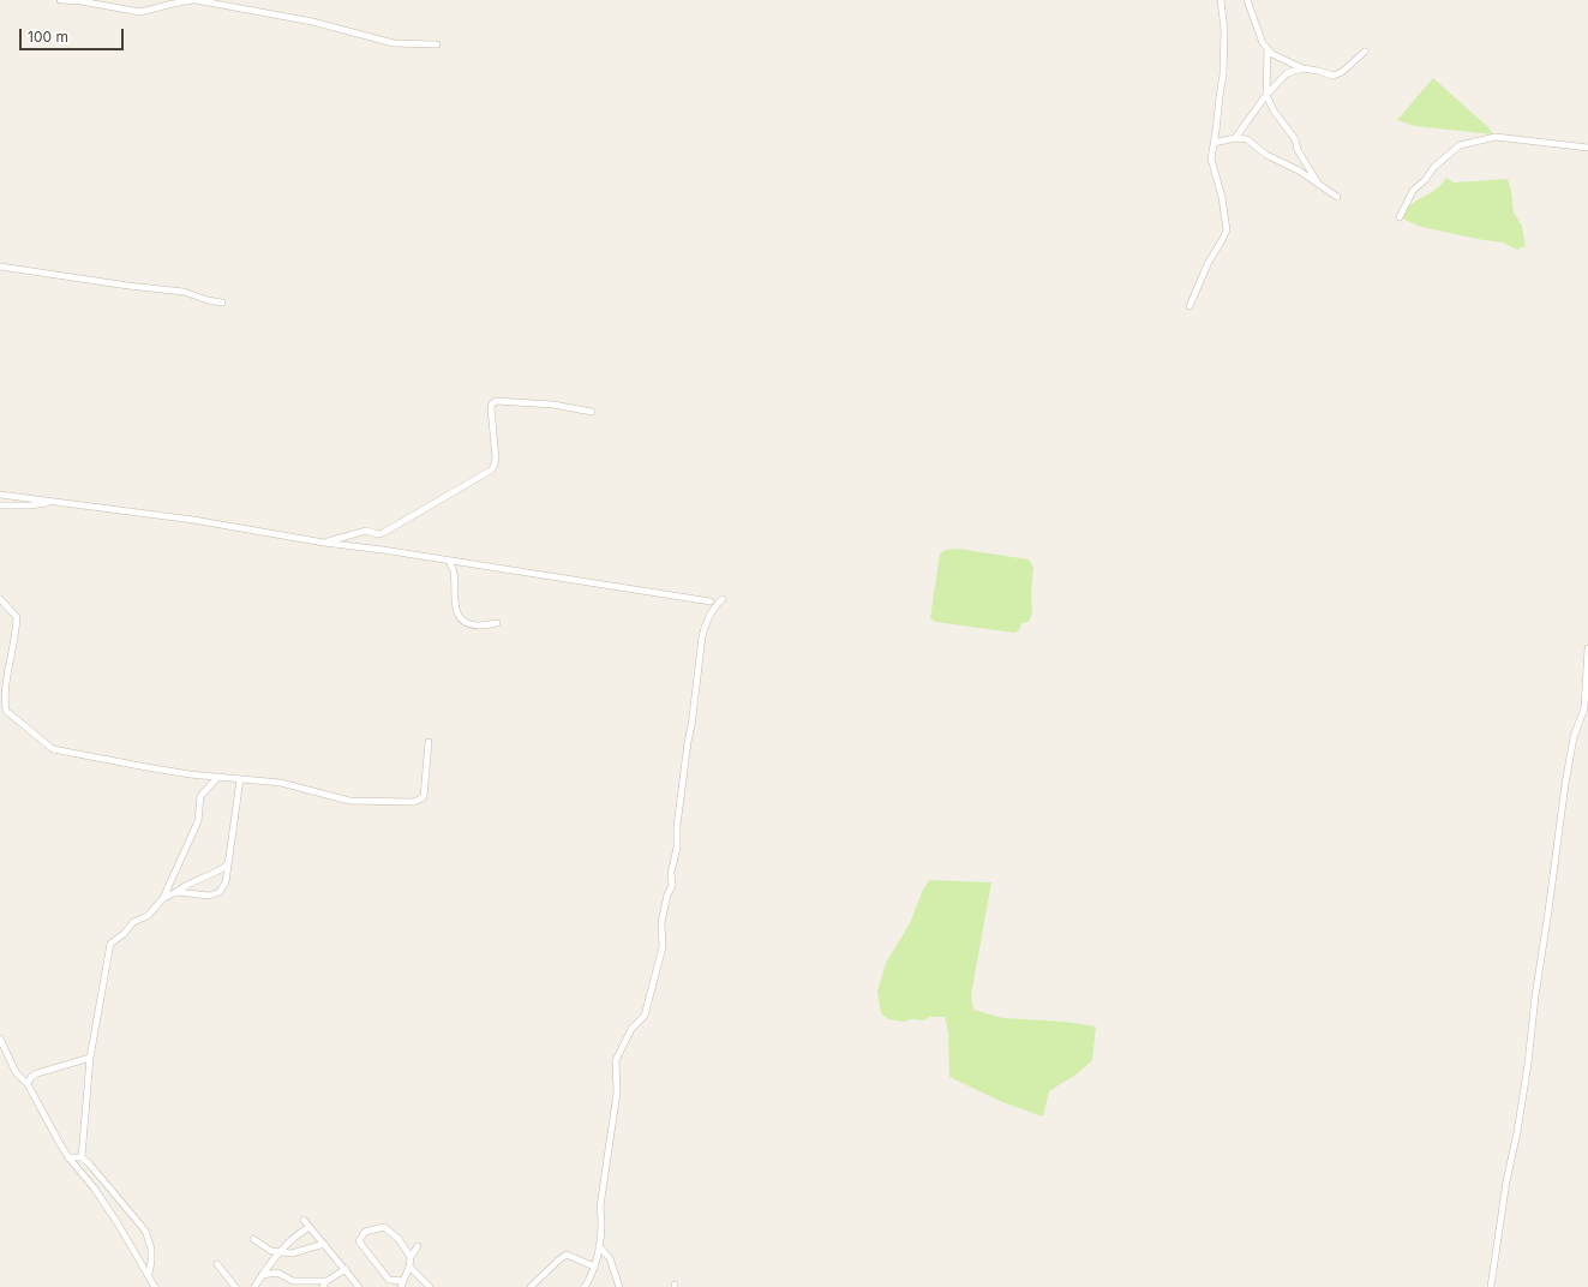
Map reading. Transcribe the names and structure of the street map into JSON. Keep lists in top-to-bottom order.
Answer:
{
  "scale_bar": "100 m"
}
